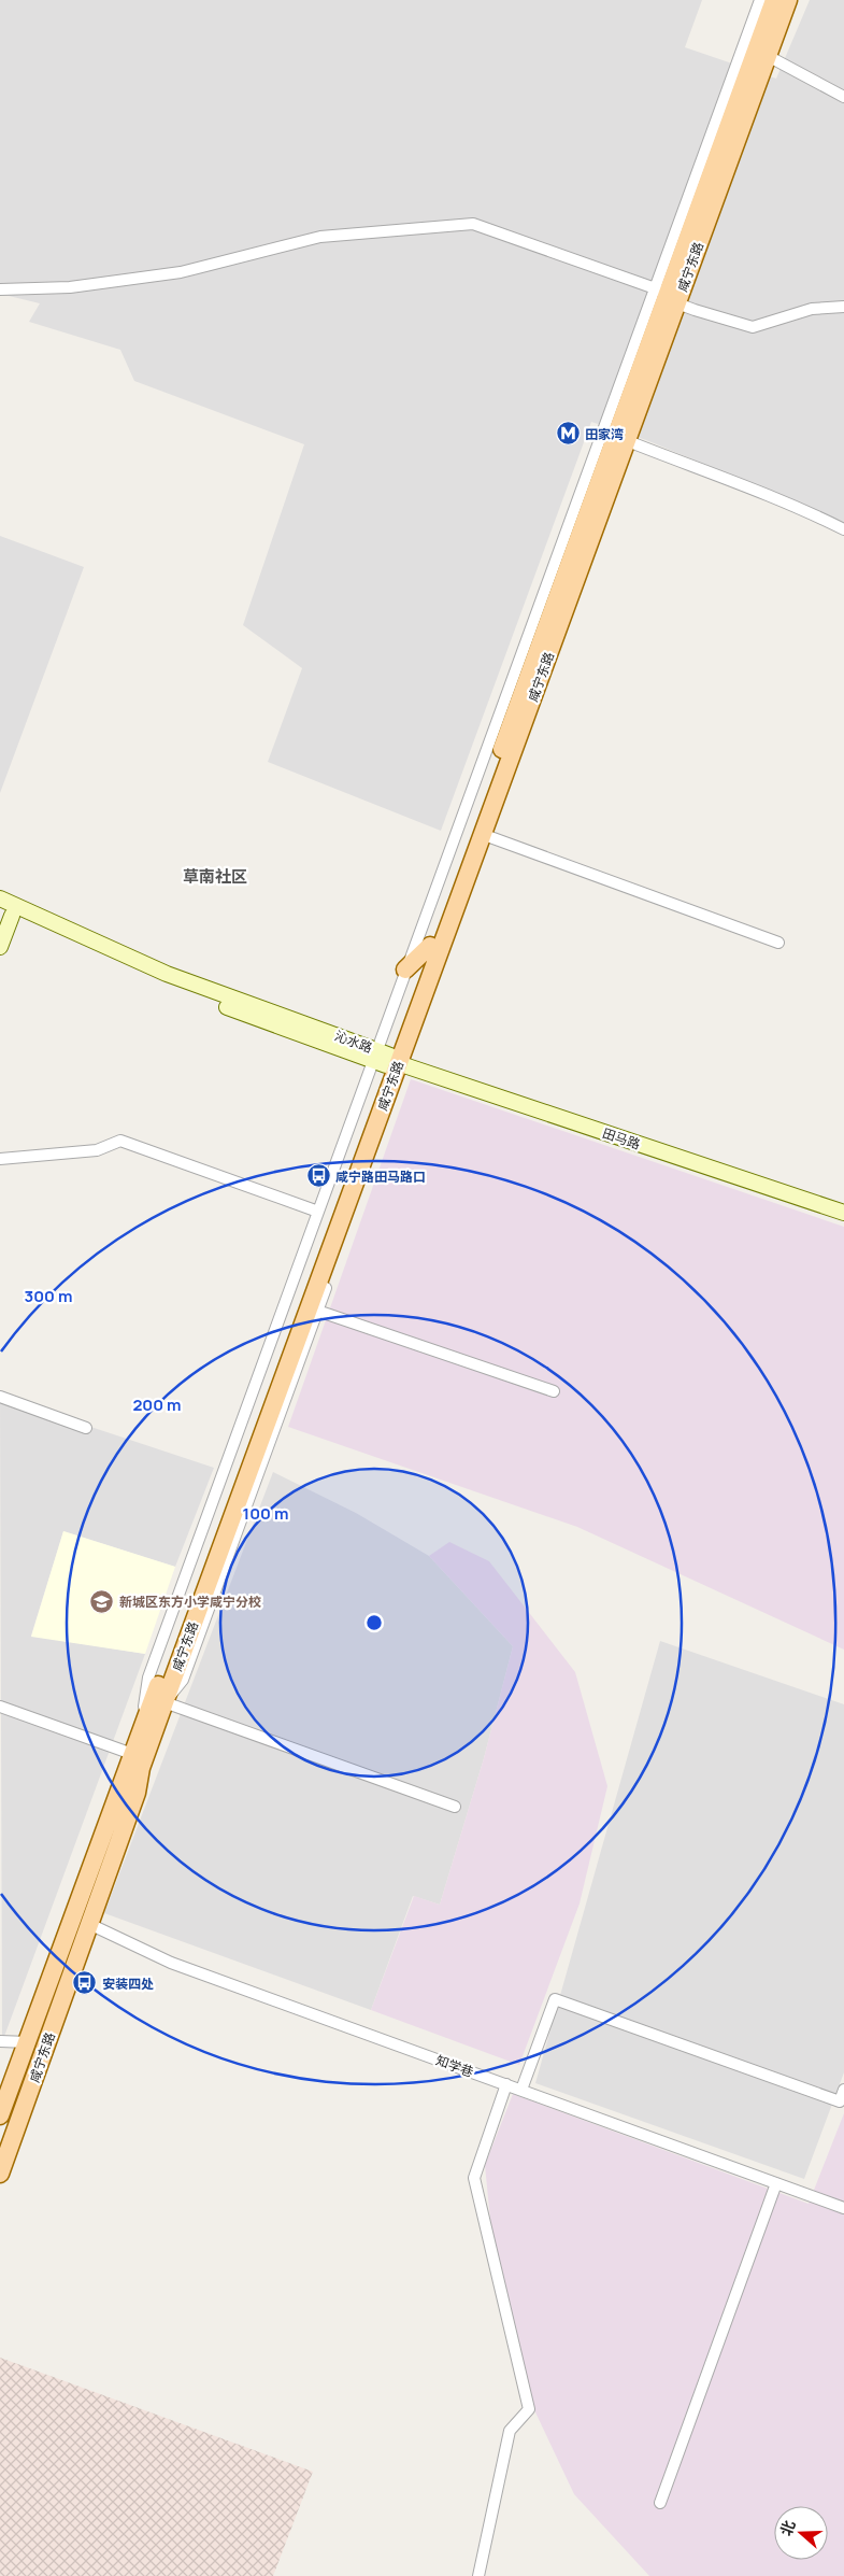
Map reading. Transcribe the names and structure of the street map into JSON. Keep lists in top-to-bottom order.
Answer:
{
  "streets": {
    "main road": ["咸宁东路", "沁水路", "田马路"],
    "street": ["知学巷"]
  },
  "crossings": [
    ["咸宁东路", "沁水路"],
    ["咸宁东路", "田马路"],
    ["咸宁东路", "知学巷"],
    ["沁水路", "田马路"]
  ],
  "districts": ["草南社区"],
  "places": {
    "metro station": ["田家湾"],
    "bus stop": ["咸宁路田马路口", "安装四处"],
    "school or university": ["新城区东方小学咸宁分校"]
  },
  "north": "left",
  "rings": ["300 m", "200 m", "100 m"]
}
